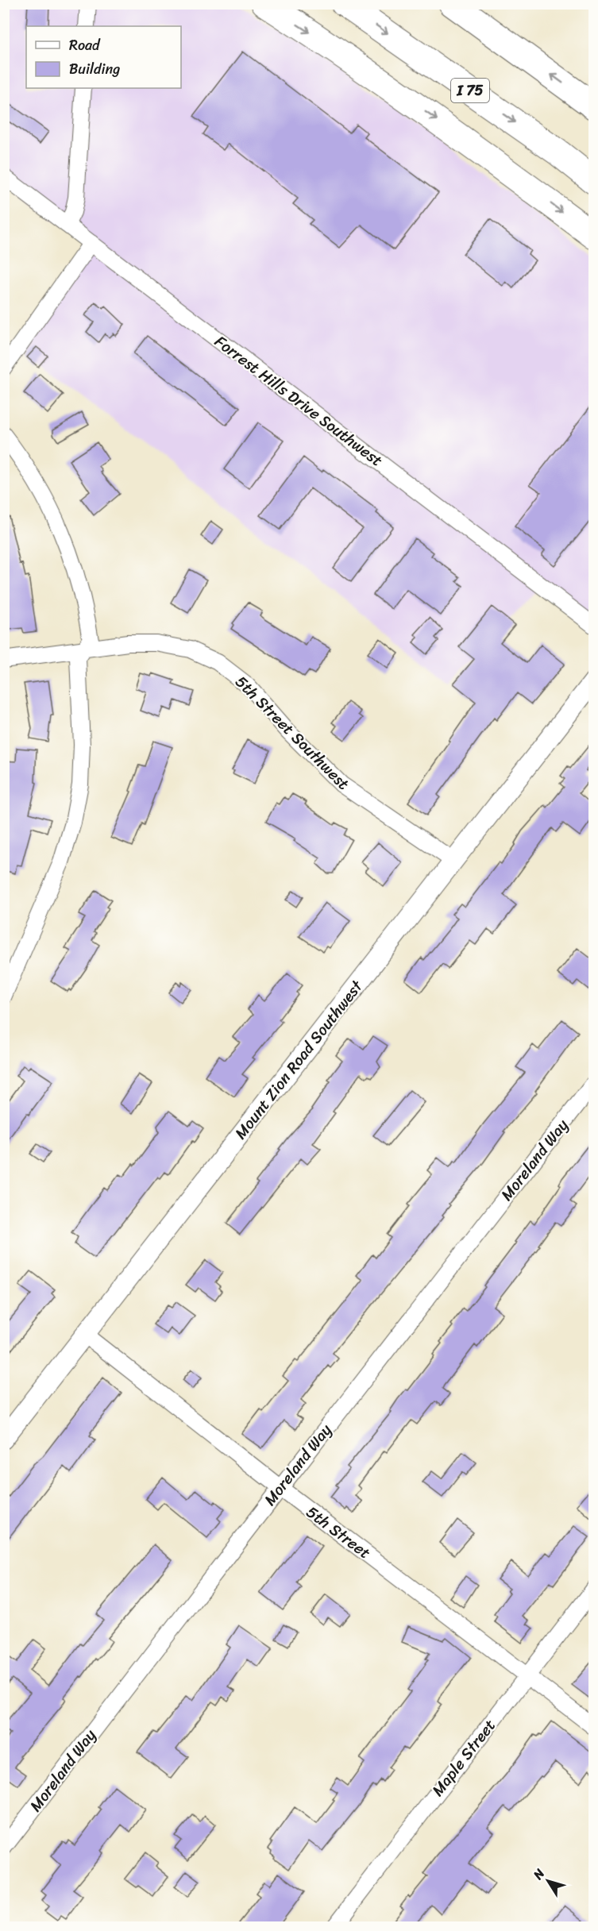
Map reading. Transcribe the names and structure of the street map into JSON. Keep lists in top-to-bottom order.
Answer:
{
  "streets": {
    "highway": ["I 75"],
    "street": [
      "Forrest Hills Drive Southwest",
      "5th Street Southwest",
      "Mount Zion Road Southwest",
      "Moreland Way",
      "5th Street",
      "Maple Street"
    ]
  },
  "crossings": [
    ["5th Street Southwest", "Mount Zion Road Southwest"],
    ["Mount Zion Road Southwest", "5th Street"],
    ["Moreland Way", "5th Street"],
    ["5th Street", "Maple Street"]
  ],
  "legend": ["Road", "Building"],
  "north": "top left"
}
